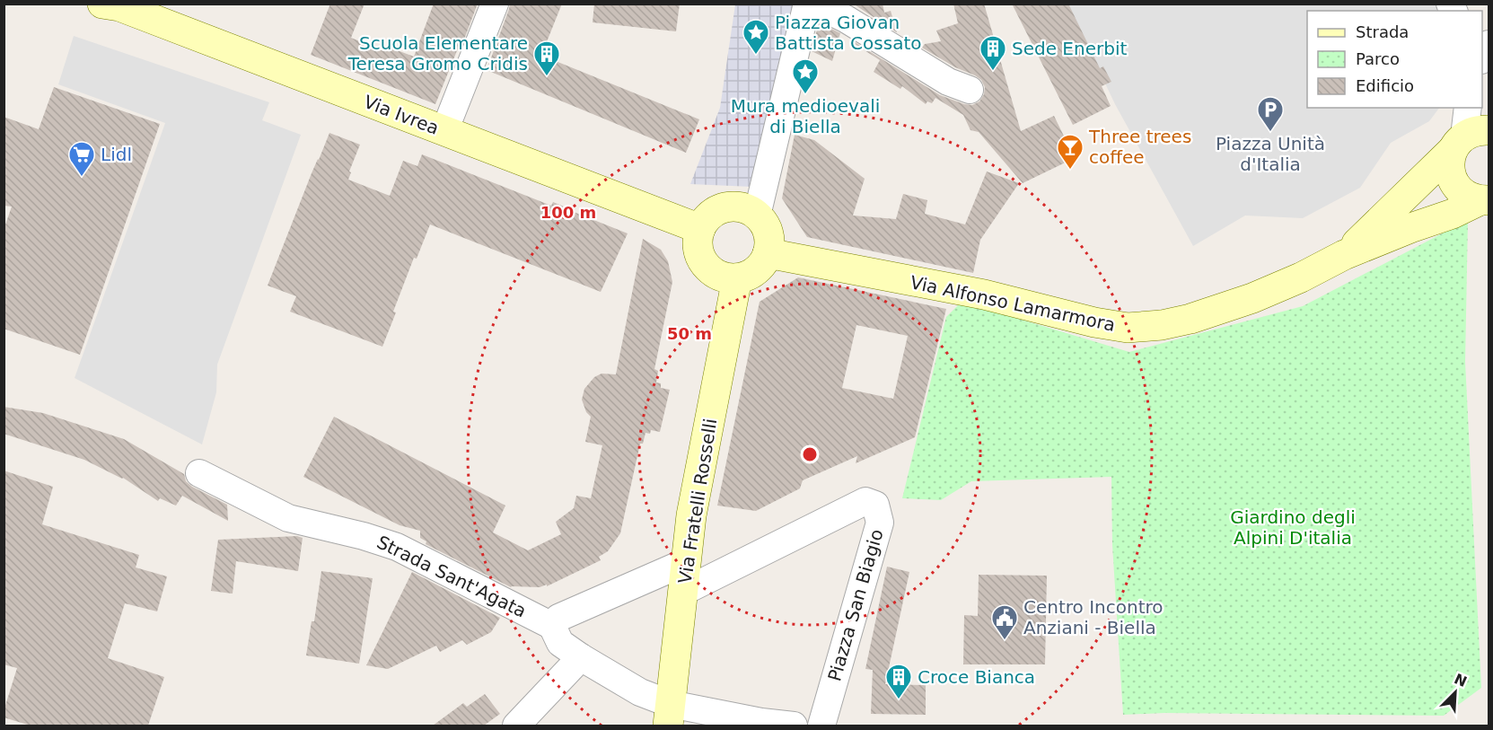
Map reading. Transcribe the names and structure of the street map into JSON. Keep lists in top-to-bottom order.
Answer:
{
  "streets": {
    "main road": ["Via Ivrea", "Via Alfonso Lamarmora", "Via Fratelli Rosselli"],
    "street": ["Strada Sant'Agata", "Piazza San Biagio"]
  },
  "crossings": [
    ["Via Ivrea", "Via Alfonso Lamarmora"],
    ["Via Ivrea", "Via Fratelli Rosselli"],
    ["Via Alfonso Lamarmora", "Via Fratelli Rosselli"],
    ["Via Fratelli Rosselli", "Piazza San Biagio"]
  ],
  "parks": ["Giardino degli Alpini D'italia"],
  "places": {
    "place": ["Piazza Giovan Battista Cossato", "Mura medioevali di Biella"],
    "building": ["Sede Enerbit", "Scuola Elementare Teresa Gromo Cridis", "Croce Bianca"],
    "parking": ["Piazza Unità d'Italia"],
    "bar": ["Three trees coffee"],
    "supermarket": ["Lidl"],
    "public building": ["Centro Incontro Anziani - Biella"]
  },
  "legend": ["Strada", "Parco", "Edificio"],
  "north": "top right",
  "rings": ["100 m", "50 m"]
}
